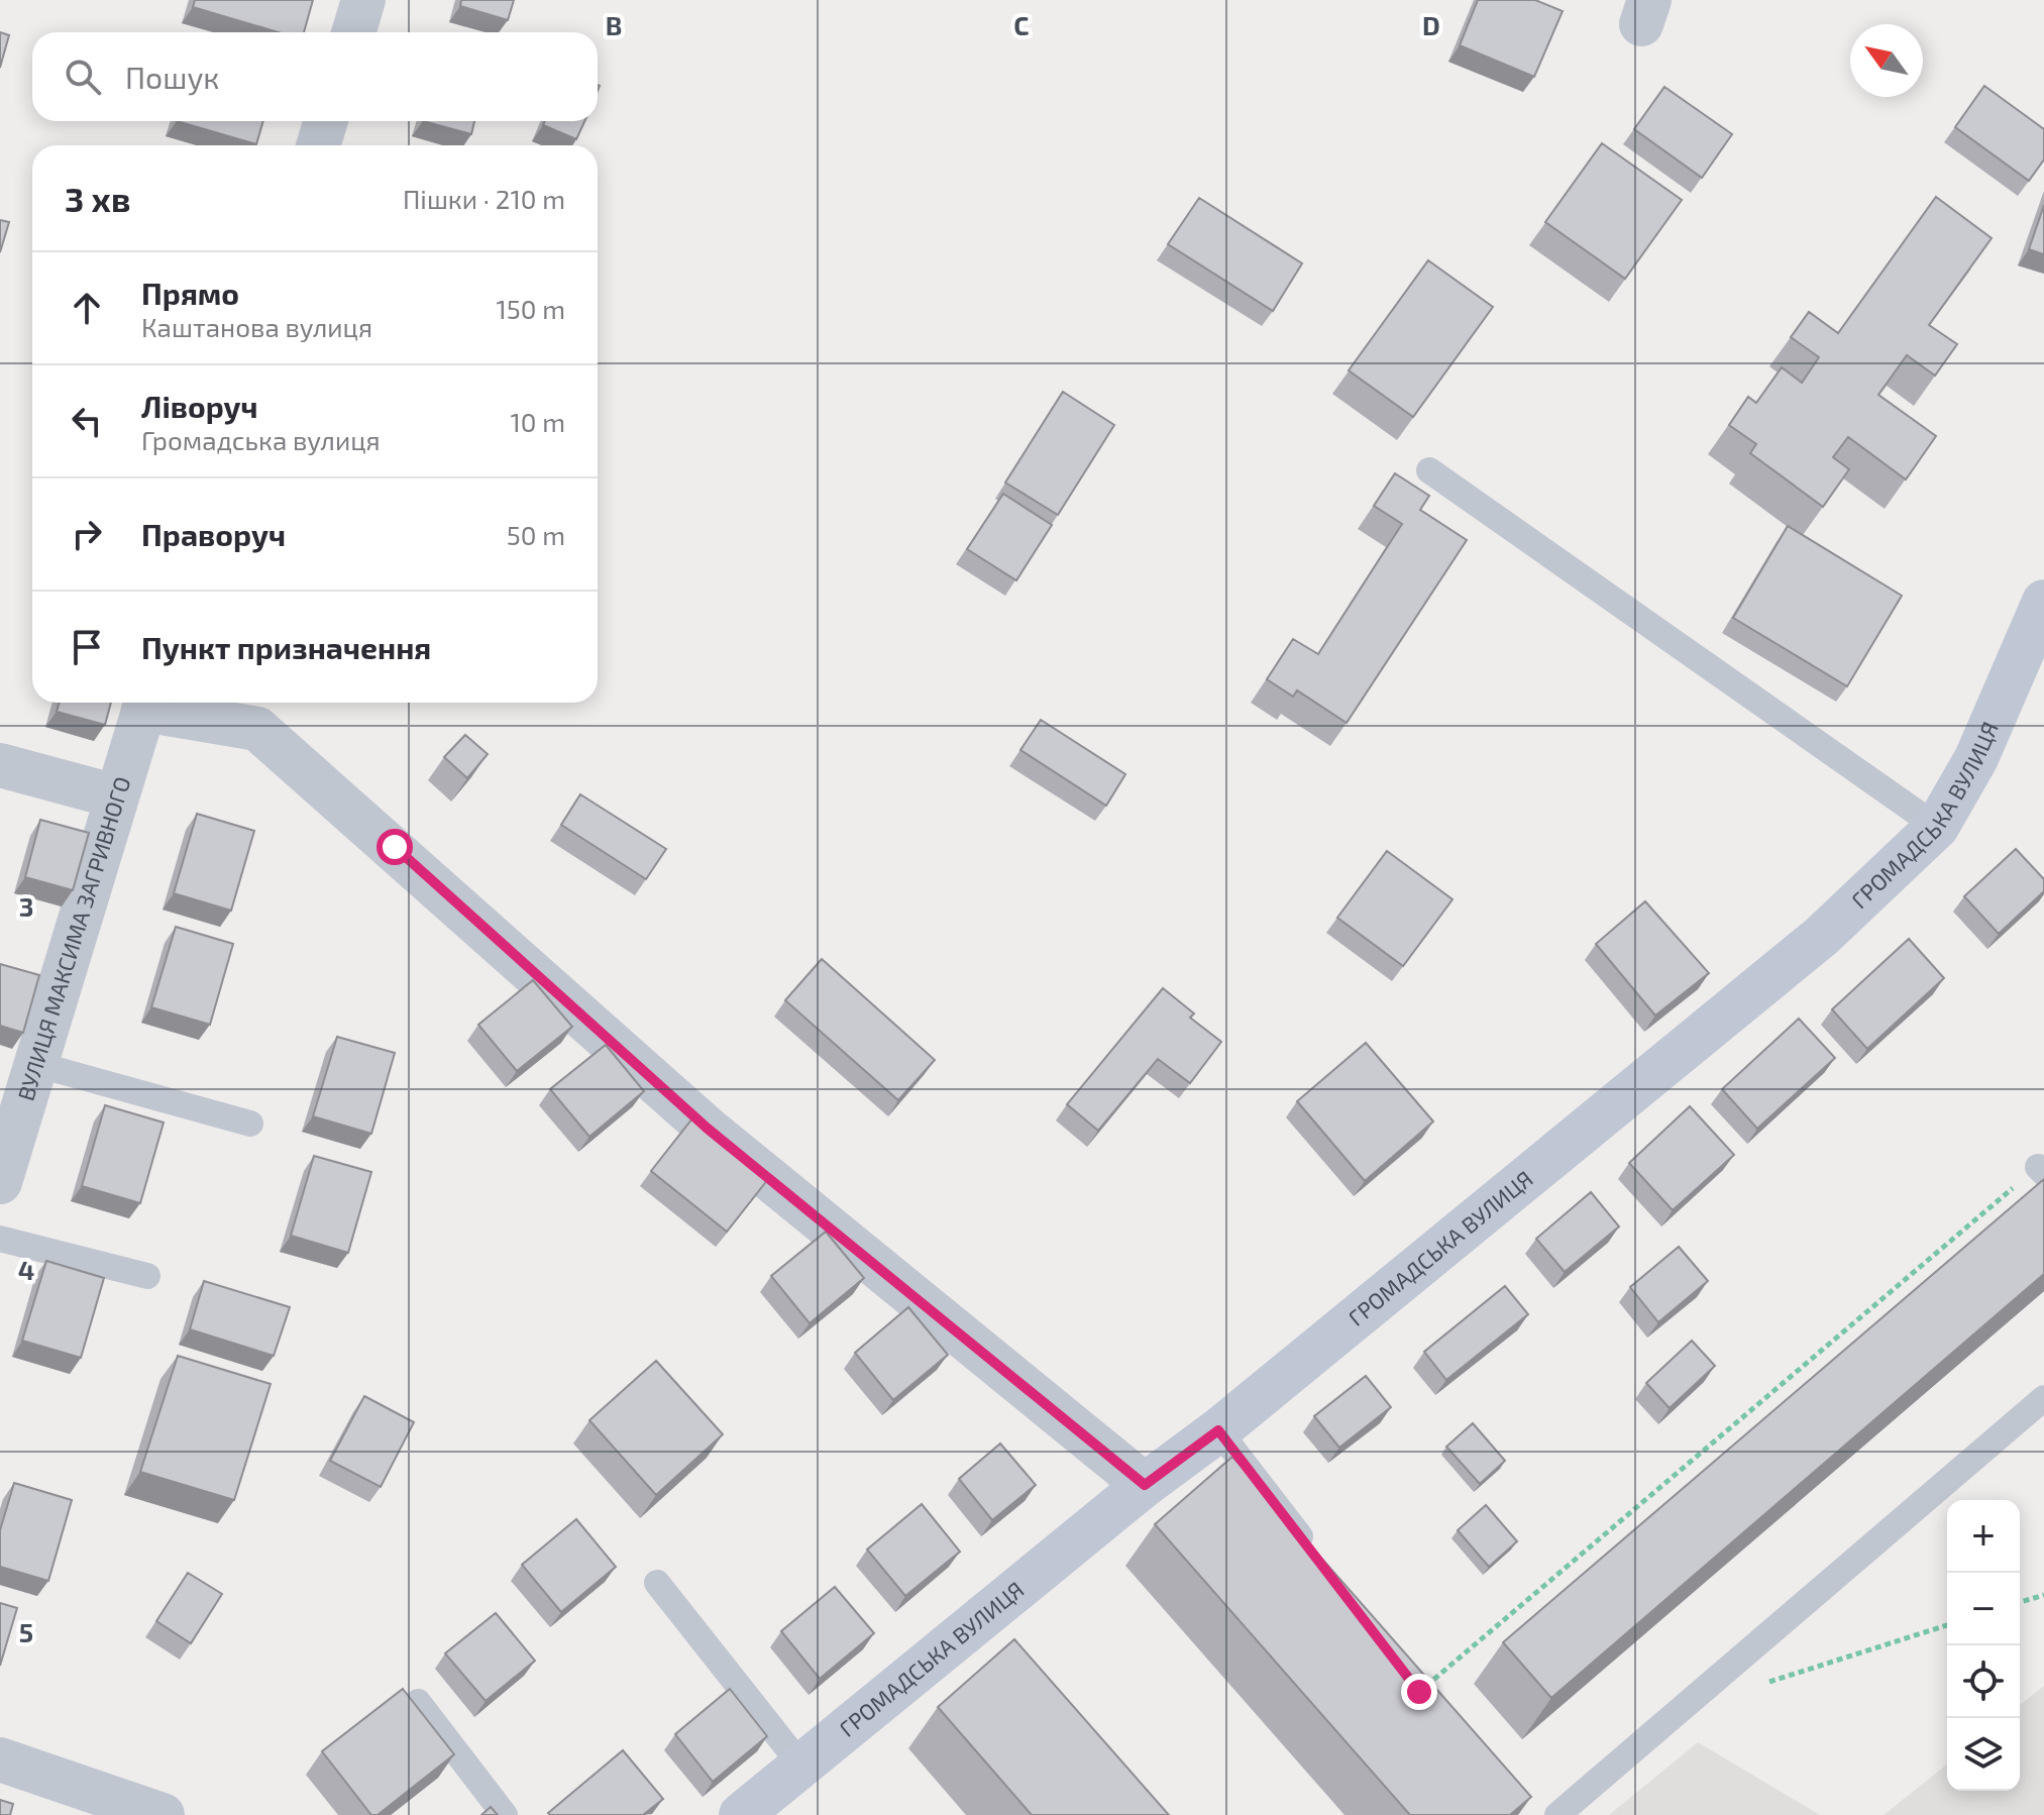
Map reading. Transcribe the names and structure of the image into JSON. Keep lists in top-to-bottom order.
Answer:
{
  "streets": {
    "street": ["ГРОМАДСЬКА ВУЛИЦЯ", "ВУЛИЦЯ МАКСИМА ЗАГРИВНОГО"]
  },
  "north": "top left",
  "page": {
    "search": "Пошук",
    "heading": ["3 хв", "Пішки · 210 m"],
    "list": [
      ["Прямо", "Каштанова вулиця", "150 m"],
      ["Ліворуч", "Громадська вулиця", "10 m"],
      ["Праворуч", "50 m"],
      "Пункт призначення"
    ],
    "map_buttons": ["+", "−"]
  },
  "grid": {
    "columns": ["B", "C", "D"],
    "rows": ["3", "4", "5"]
  }
}
